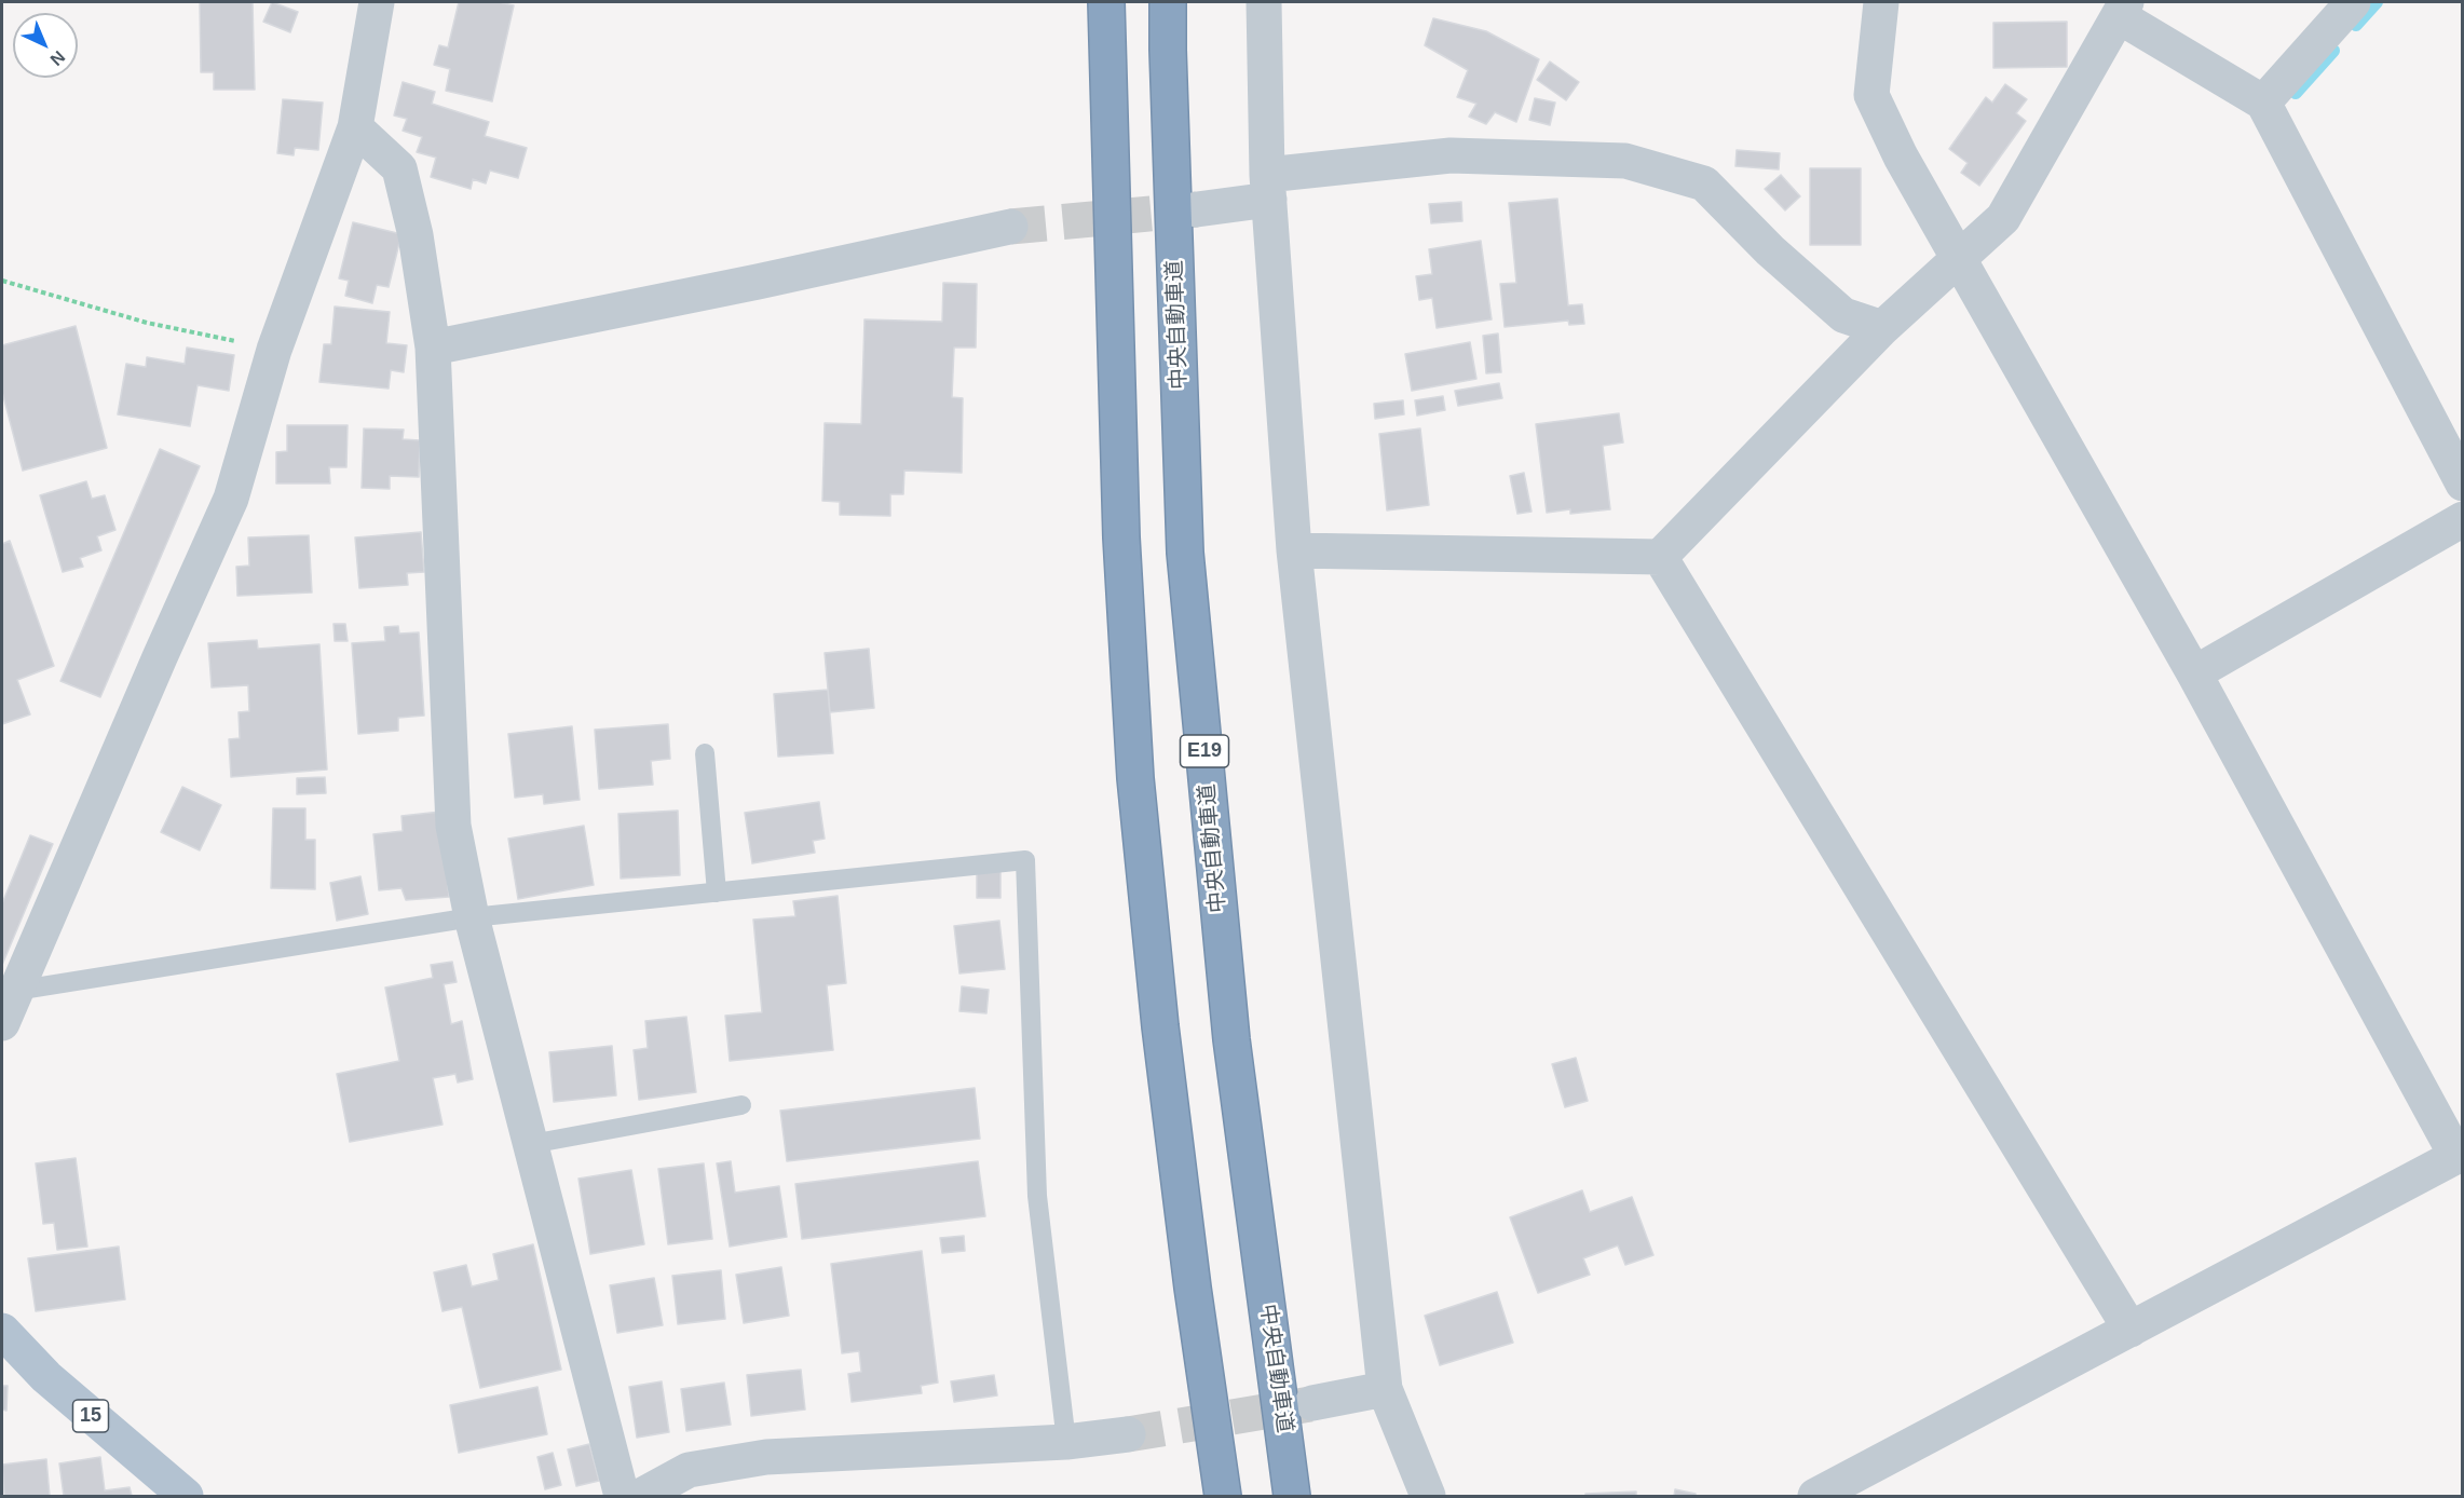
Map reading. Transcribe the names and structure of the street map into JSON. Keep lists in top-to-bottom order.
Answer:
{
  "streets": {
    "highway": ["中央自動車道", "E19"],
    "main road": ["15"]
  },
  "north": "bottom right"
}
